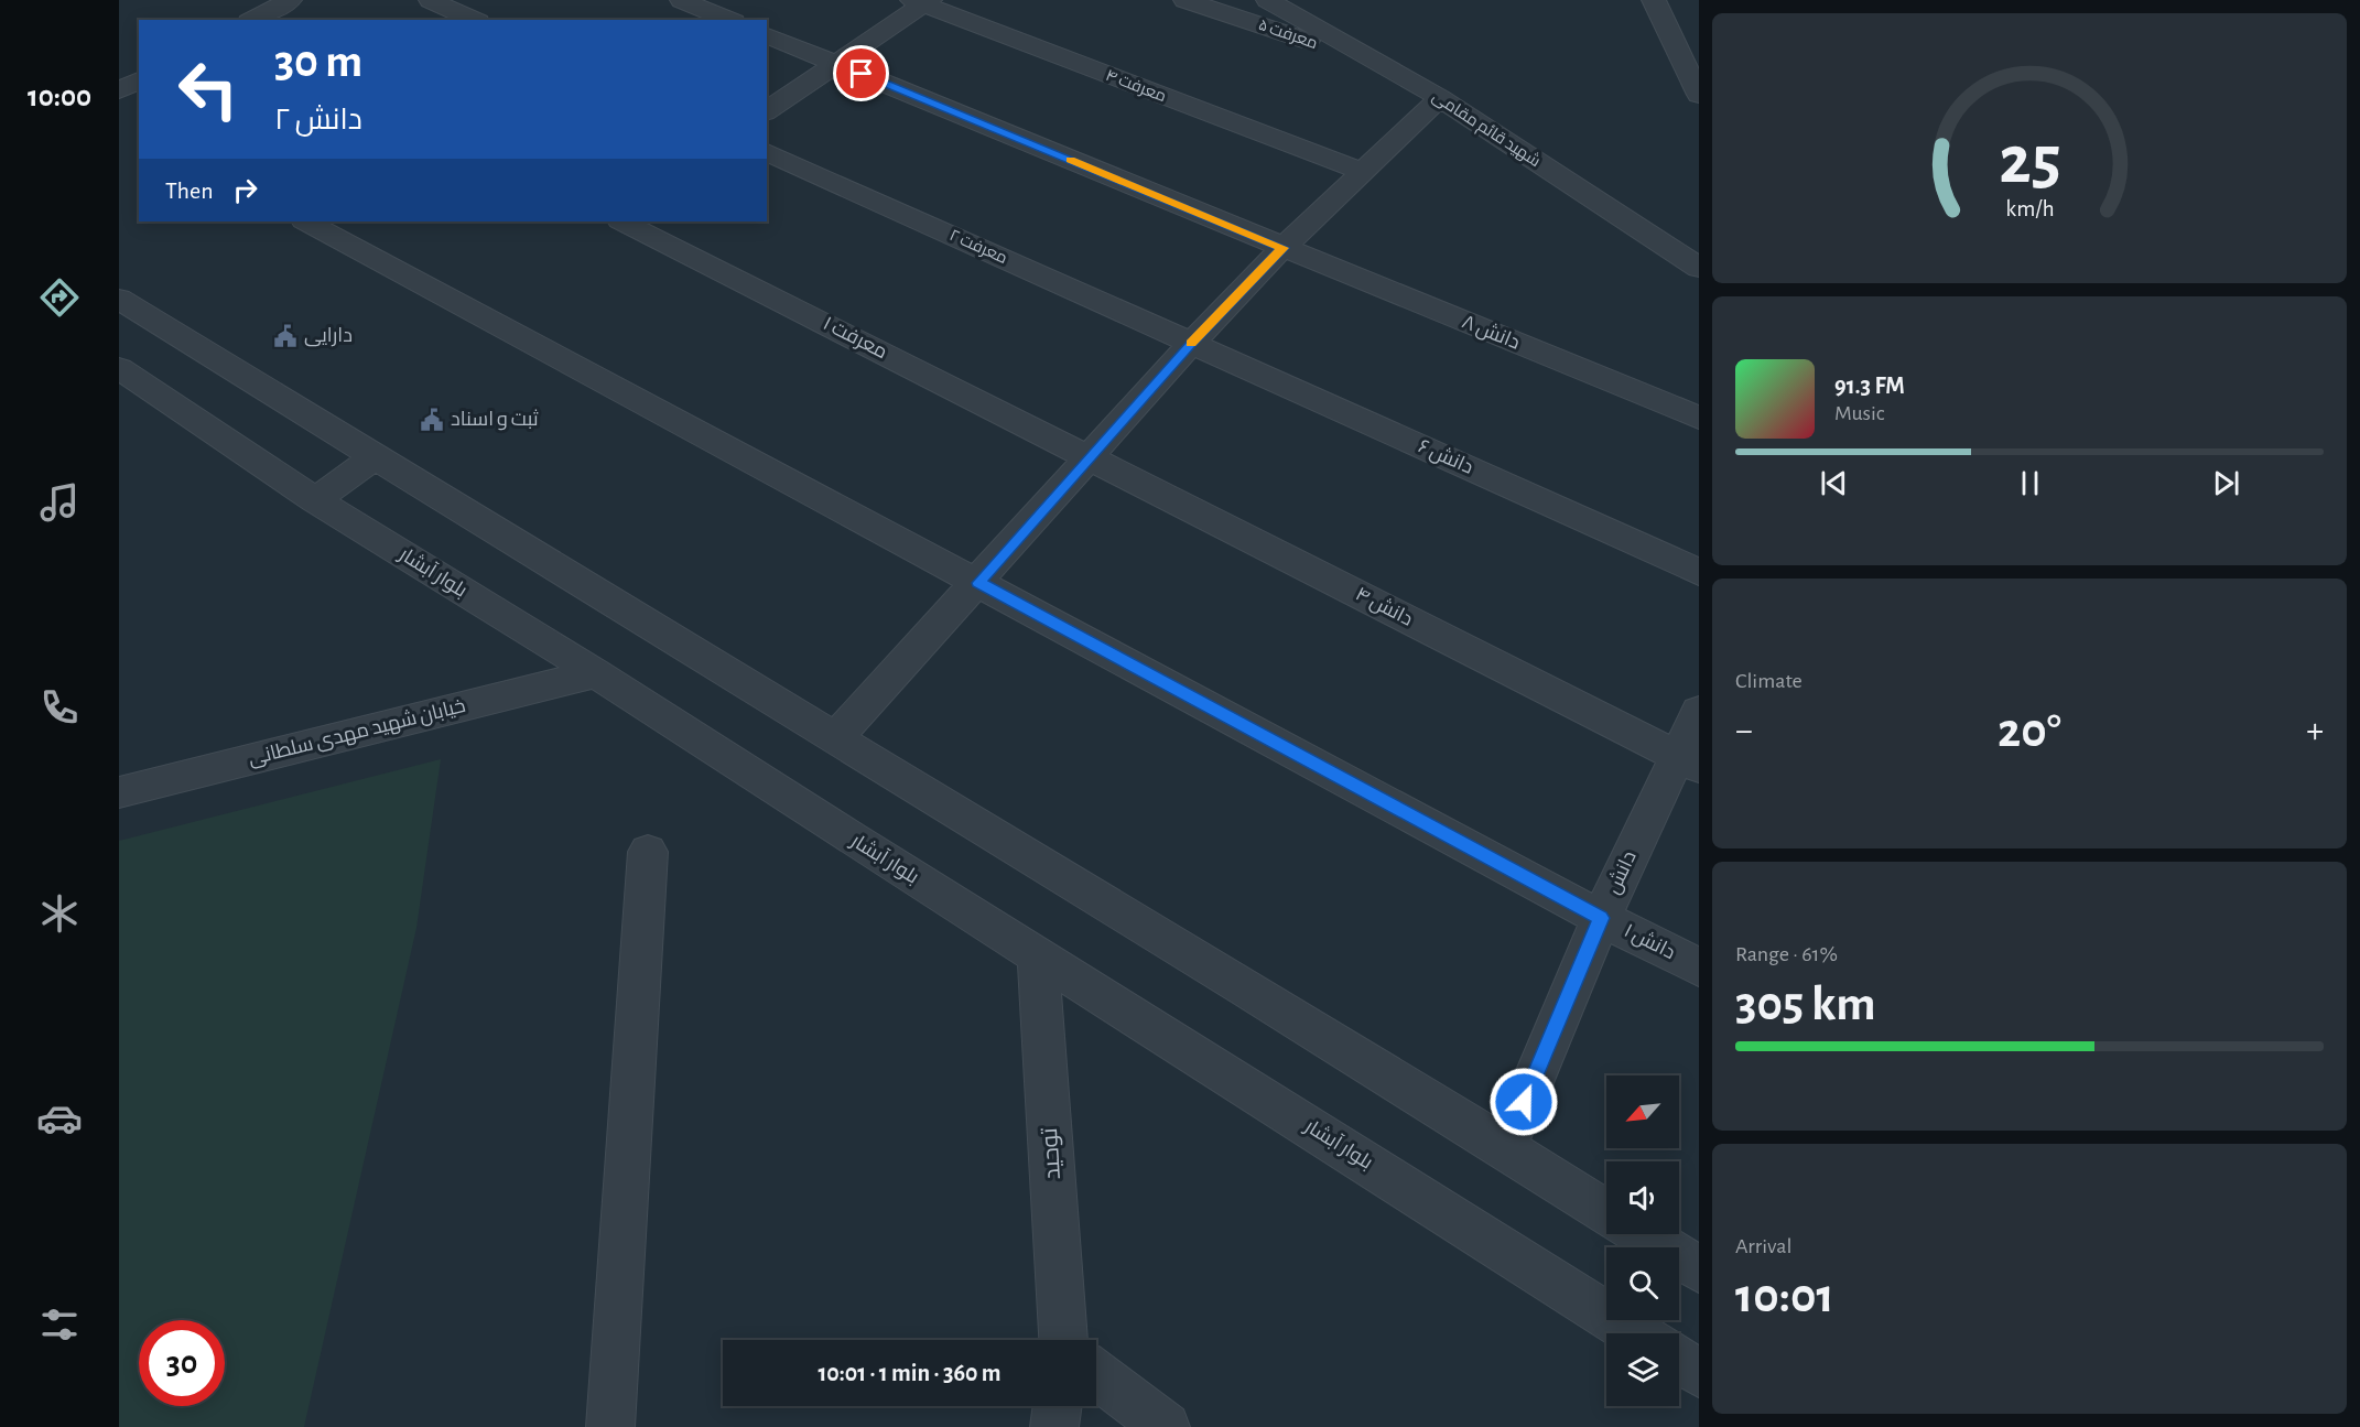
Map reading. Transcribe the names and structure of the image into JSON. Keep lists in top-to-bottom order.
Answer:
{
  "streets": {
    "street": [
      "معرفت ۵",
      "معرفت ۴",
      "شهید قائم مقامی",
      "معرفت ۲",
      "دانش ۸",
      "معرفت ۱",
      "دانش ۶",
      "بلوار آبشار",
      "دانش ۴",
      "خیابان شهید مهدی سلطانی",
      "دانش",
      "دانش ۱",
      "توحید"
    ]
  },
  "crossings": [
    ["معرفت ۵", "شهید قائم مقامی"],
    ["معرفت ۲", "دانش ۶"],
    ["معرفت ۱", "دانش ۴"],
    ["بلوار آبشار", "خیابان شهید مهدی سلطانی"],
    ["بلوار آبشار", "توحید"],
    ["دانش ۴", "دانش"],
    ["دانش", "دانش ۱"]
  ],
  "places": {
    "public building": ["دارایی", "ثبت و اسناد"]
  },
  "north": "bottom left",
  "page": {
    "tabs": "10:00",
    "turn": ["30 m", "دانش ۲"],
    "then": "Then",
    "song": ["91.3 FM", "Music"],
    "tile": [
      "Climate",
      ["Range · 61%", "305 km"],
      ["Arrival", "10:01"]
    ],
    "heat": ["−", "20°", "+"],
    "limit": "30",
    "trip": "10:01 · 1 min · 360 m",
    "gauge": ["25", "km/h"]
  }
}
